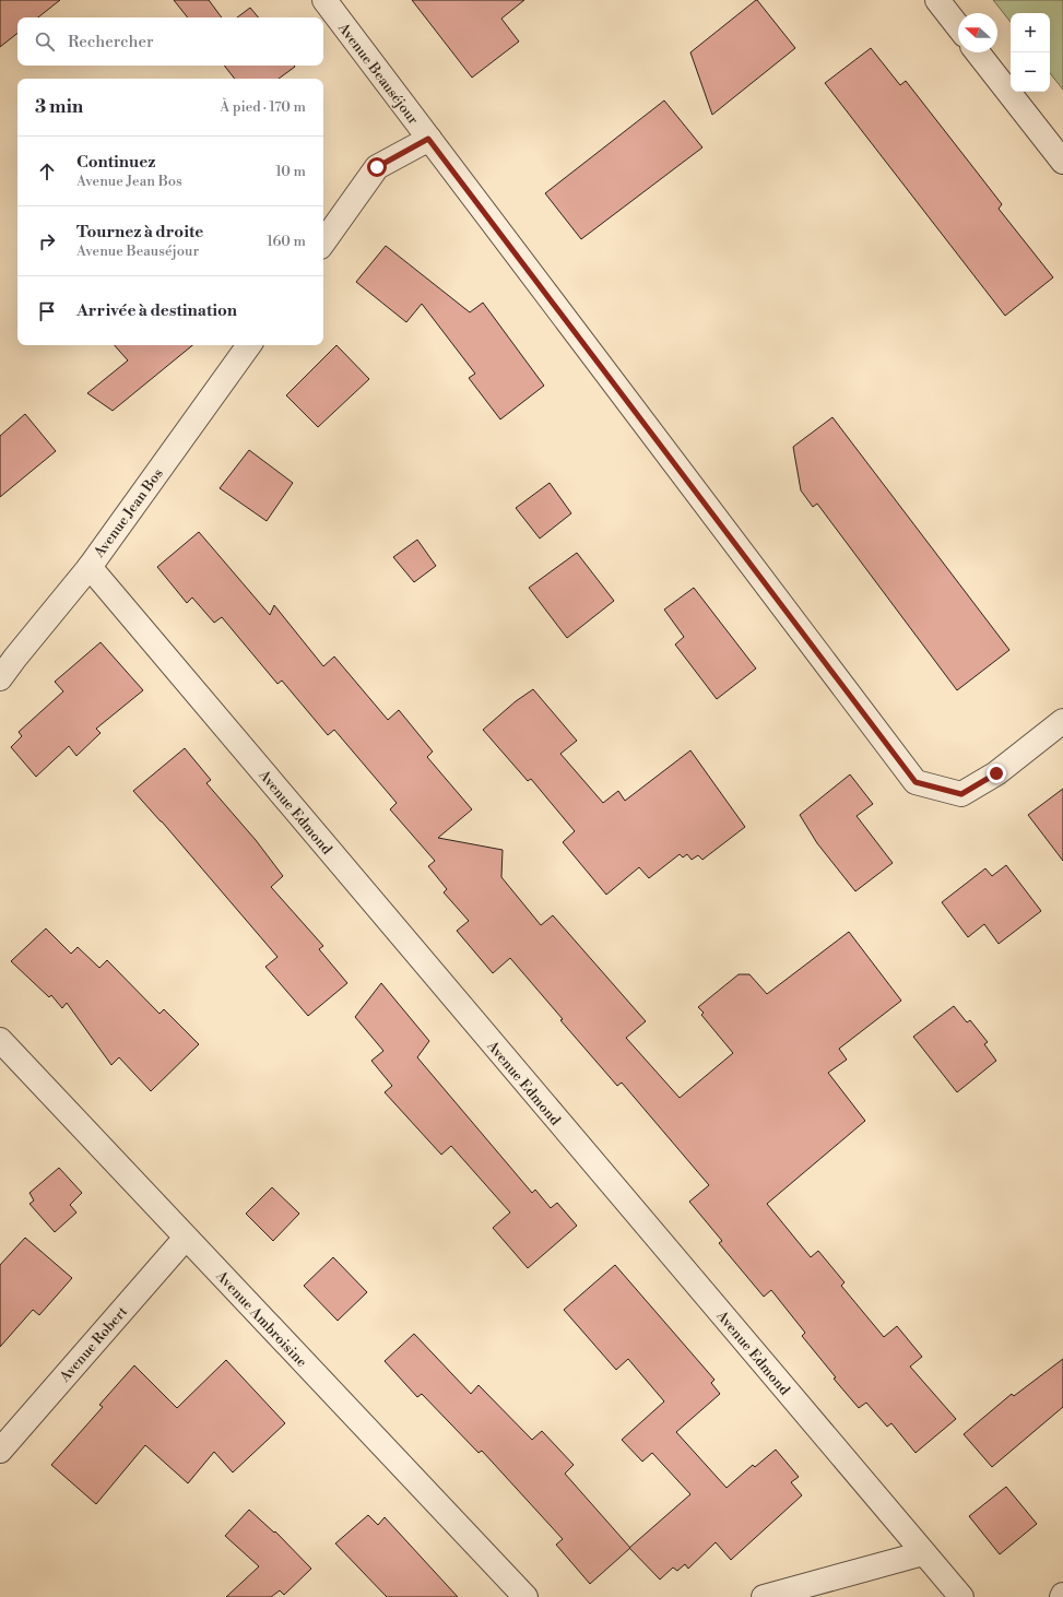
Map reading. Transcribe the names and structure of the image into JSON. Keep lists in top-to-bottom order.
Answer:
{
  "streets": {
    "street": [
      "Avenue Beauséjour",
      "Avenue Jean Bos",
      "Avenue Edmond",
      "Avenue Ambroisine",
      "Avenue Robert"
    ]
  },
  "crossings": [
    ["Avenue Jean Bos", "Avenue Edmond"],
    ["Avenue Ambroisine", "Avenue Robert"]
  ],
  "north": "left",
  "page": {
    "map_buttons": ["+", "−"],
    "search": "Rechercher",
    "heading": ["3 min", "À pied · 170 m"],
    "list": [
      ["Continuez", "Avenue Jean Bos", "10 m"],
      ["Tournez à droite", "Avenue Beauséjour", "160 m"],
      "Arrivée à destination"
    ]
  }
}
